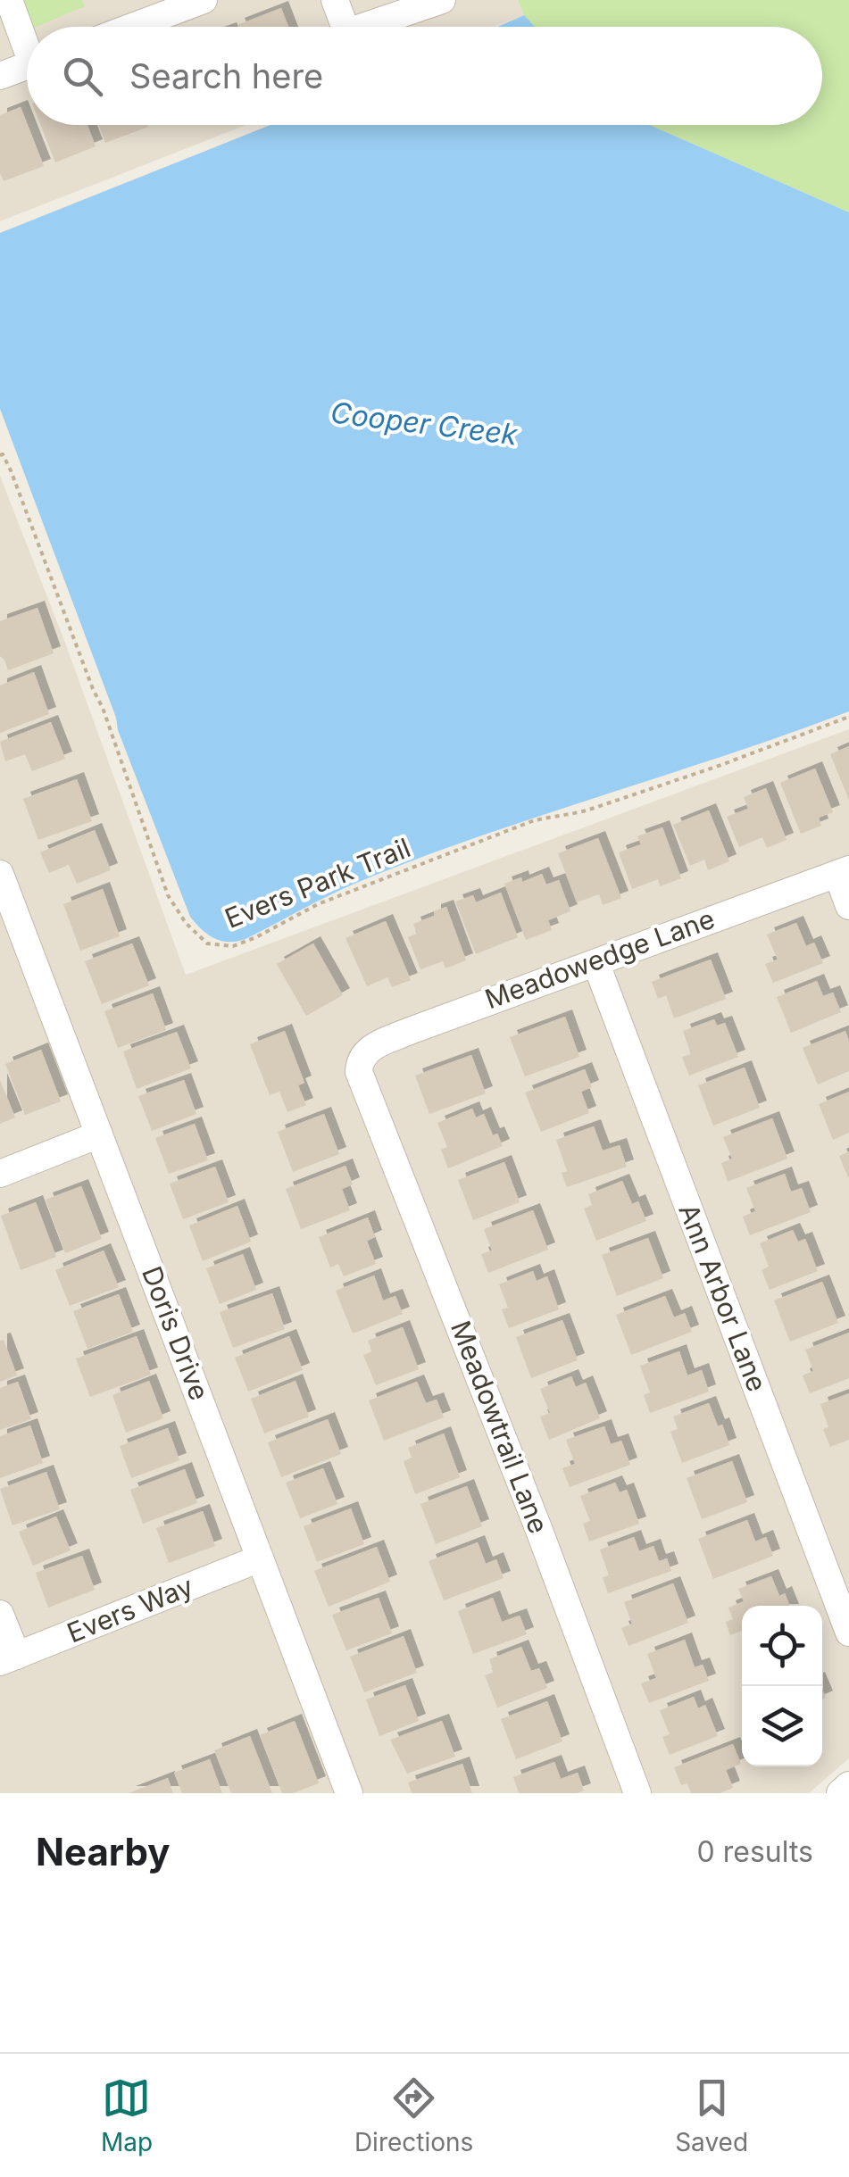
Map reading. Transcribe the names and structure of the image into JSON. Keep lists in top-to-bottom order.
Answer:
{
  "streets": {
    "street": [
      "Meadowedge Lane",
      "Ann Arbor Lane",
      "Doris Drive",
      "Meadowtrail Lane",
      "Evers Way"
    ],
    "path": ["Evers Park Trail"]
  },
  "crossings": [
    ["Meadowedge Lane", "Ann Arbor Lane"],
    ["Meadowedge Lane", "Meadowtrail Lane"],
    ["Doris Drive", "Evers Way"]
  ],
  "water": ["Cooper Creek"],
  "page": {
    "search": "Search here",
    "heading": ["Nearby", "0 results"],
    "nav": ["Map", "Directions", "Saved"]
  }
}
